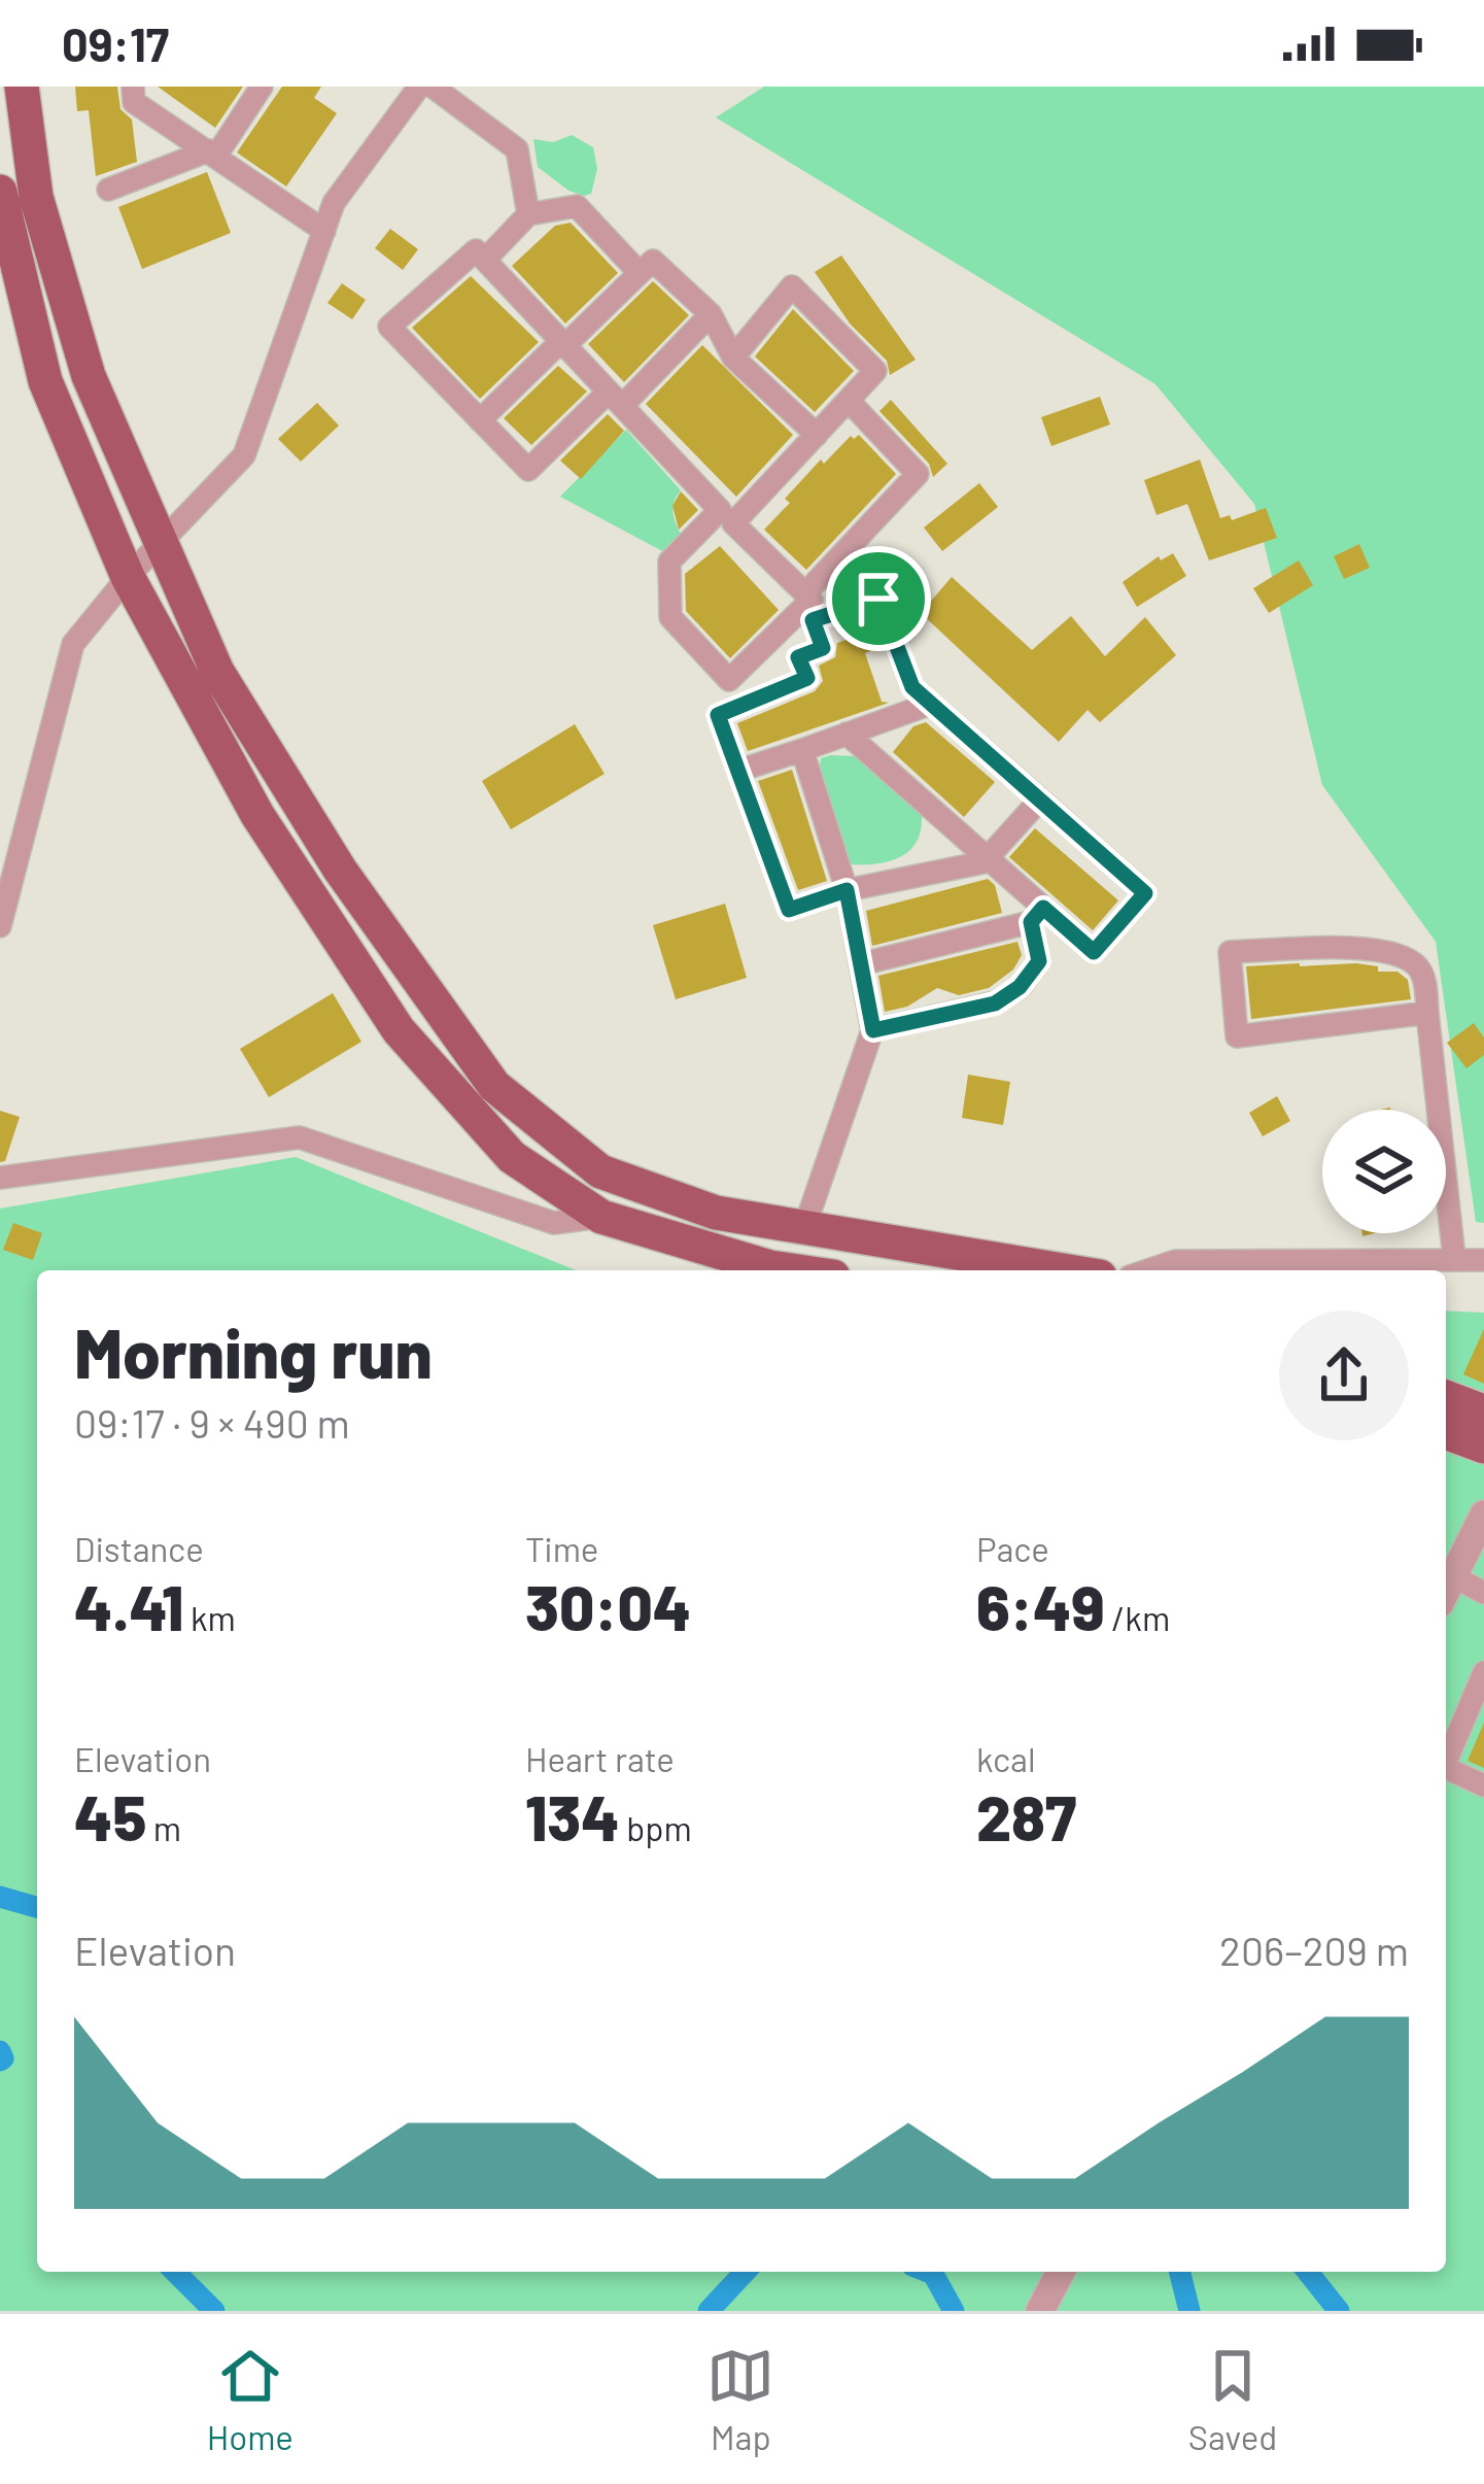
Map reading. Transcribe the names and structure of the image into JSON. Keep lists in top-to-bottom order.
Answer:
{
  "page": {
    "status": "09:17",
    "heading": ["Morning run", "09:17 · 9 × 490 m"],
    "stats": [
      ["Distance", "4.41 km"],
      ["Time", "30:04"],
      ["Pace", "6:49 /km"],
      ["Elevation", "45 m"],
      ["Heart rate", "134 bpm"],
      ["kcal", "287"]
    ],
    "chart": ["Elevation", "206–209 m"],
    "tabs": ["Home", "Map", "Saved"]
  }
}
